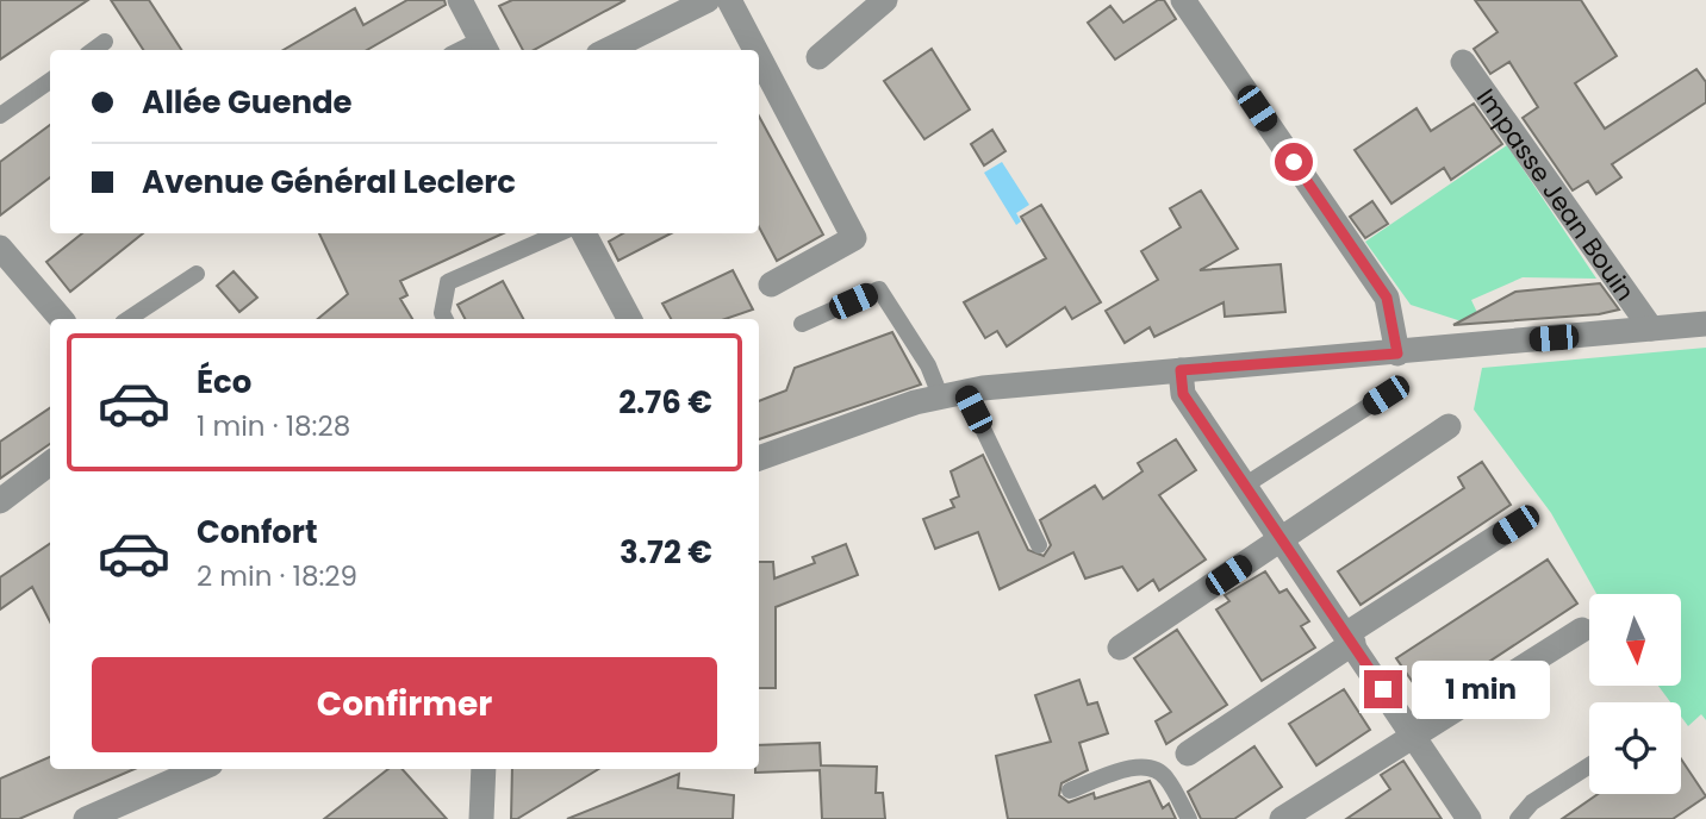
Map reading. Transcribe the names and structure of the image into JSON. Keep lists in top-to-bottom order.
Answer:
{
  "streets": {
    "street": ["Impasse Jean Bouin"]
  },
  "north": "bottom",
  "page": {
    "banner": ["Allée Guende", "Avenue Général Leclerc"],
    "list": [
      {
        "name": "Éco",
        "note": "1 min · 18:28",
        "value": "2.76 €"
      },
      {
        "name": "Confort",
        "note": "2 min · 18:29",
        "value": "3.72 €"
      }
    ],
    "buttons": "Confirmer",
    "bubble": "1 min"
  }
}
